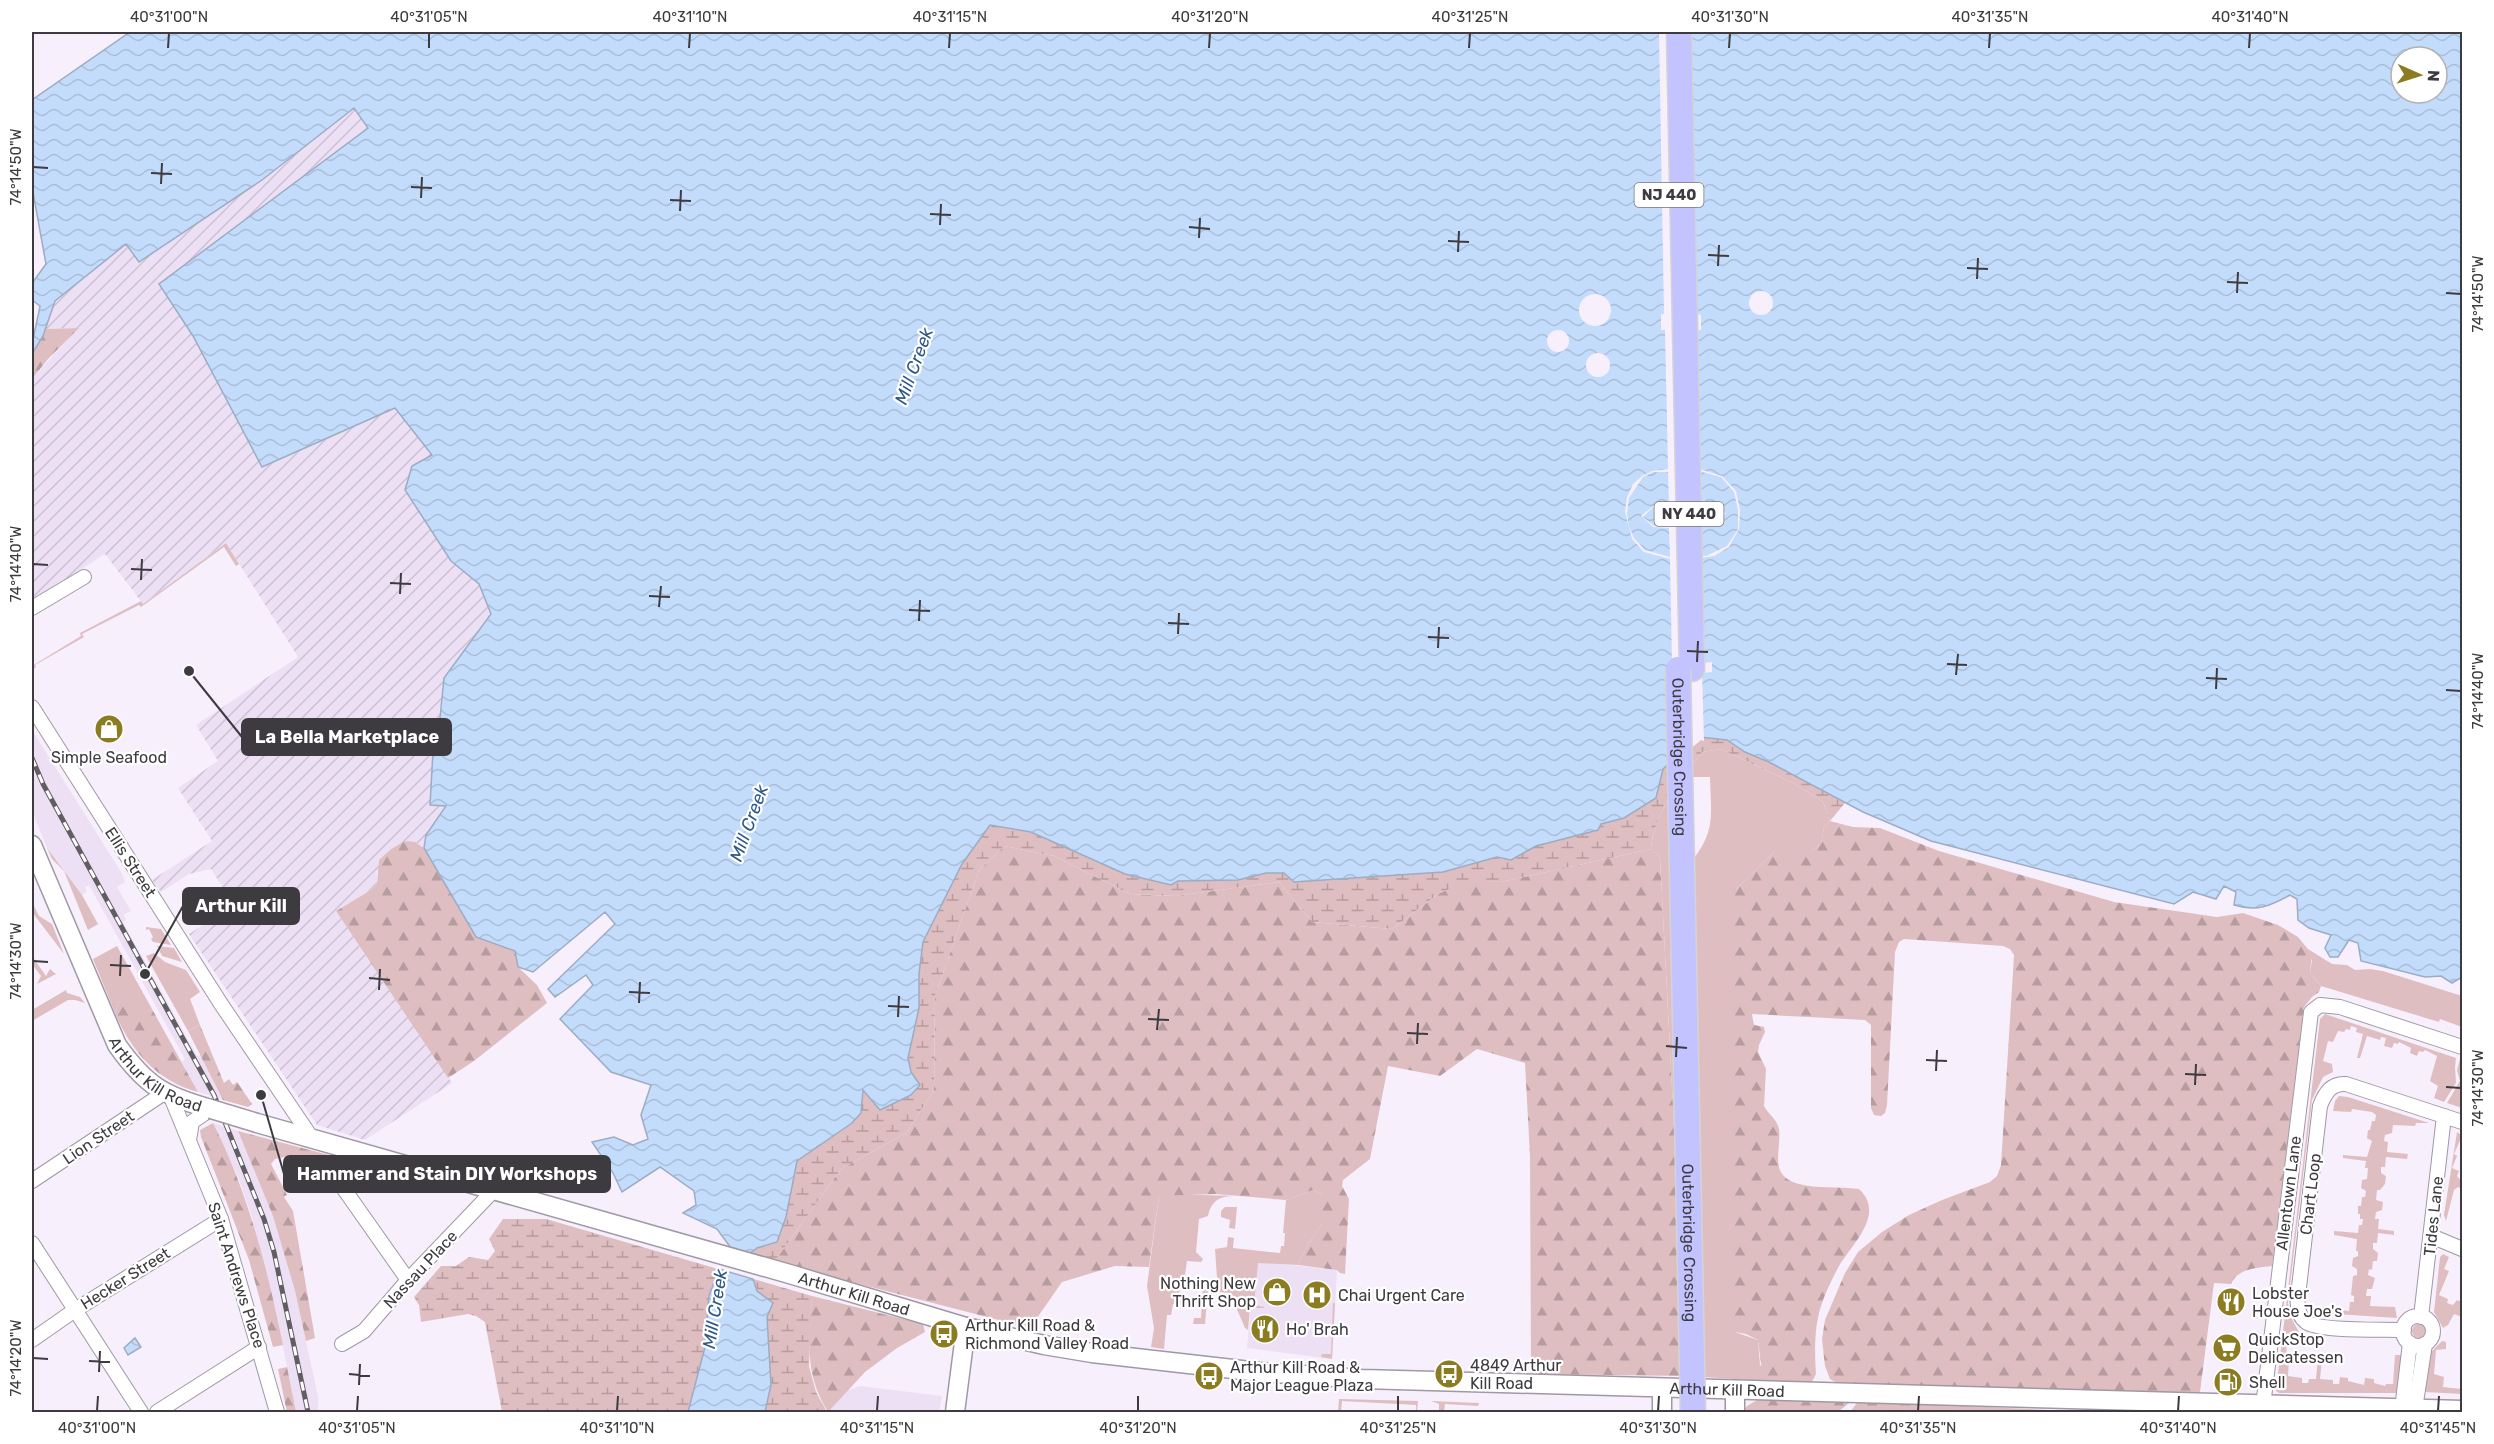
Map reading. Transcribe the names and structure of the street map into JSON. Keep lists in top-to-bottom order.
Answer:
{
  "streets": {
    "highway": ["NJ 440", "NY 440", "Outerbridge Crossing"],
    "street": [
      "Ellis Street",
      "Arthur Kill Road",
      "Lion Street",
      "Allentown Lane",
      "Chart Loop",
      "Tides Lane",
      "Nassau Place",
      "Saint Andrews Place",
      "Hecker Street"
    ]
  },
  "crossings": [
    ["Ellis Street", "Arthur Kill Road"],
    ["Arthur Kill Road", "Lion Street"],
    ["Arthur Kill Road", "Allentown Lane"],
    ["Arthur Kill Road", "Tides Lane"],
    ["Arthur Kill Road", "Nassau Place"],
    ["Arthur Kill Road", "Saint Andrews Place"],
    ["Lion Street", "Saint Andrews Place"],
    ["Chart Loop", "Tides Lane"],
    ["Saint Andrews Place", "Hecker Street"]
  ],
  "water": ["Mill Creek"],
  "places": {
    "other": ["La Bella Marketplace", "Arthur Kill", "Hammer and Stain DIY Workshops"],
    "shop": ["Simple Seafood", "Nothing New Thrift Shop"],
    "hospital": ["Chai Urgent Care"],
    "restaurant": ["Lobster House Joe's", "Ho' Brah"],
    "bus stop": ["Arthur Kill Road & Richmond Valley Road", "4849 Arthur Kill Road", "Arthur Kill Road & Major League Plaza"],
    "supermarket": ["QuickStop Delicatessen"],
    "fuel station": ["Shell"]
  },
  "north": "right",
  "coordinates": [
    "40°31'00\"N",
    "40°31'05\"N",
    "40°31'10\"N",
    "40°31'15\"N",
    "40°31'20\"N",
    "40°31'25\"N",
    "40°31'30\"N",
    "40°31'35\"N",
    "40°31'40\"N",
    "74°14'50\"W",
    "74°14'40\"W",
    "74°14'30\"W",
    "74°14'20\"W",
    "40°31'45\"N"
  ]
}
